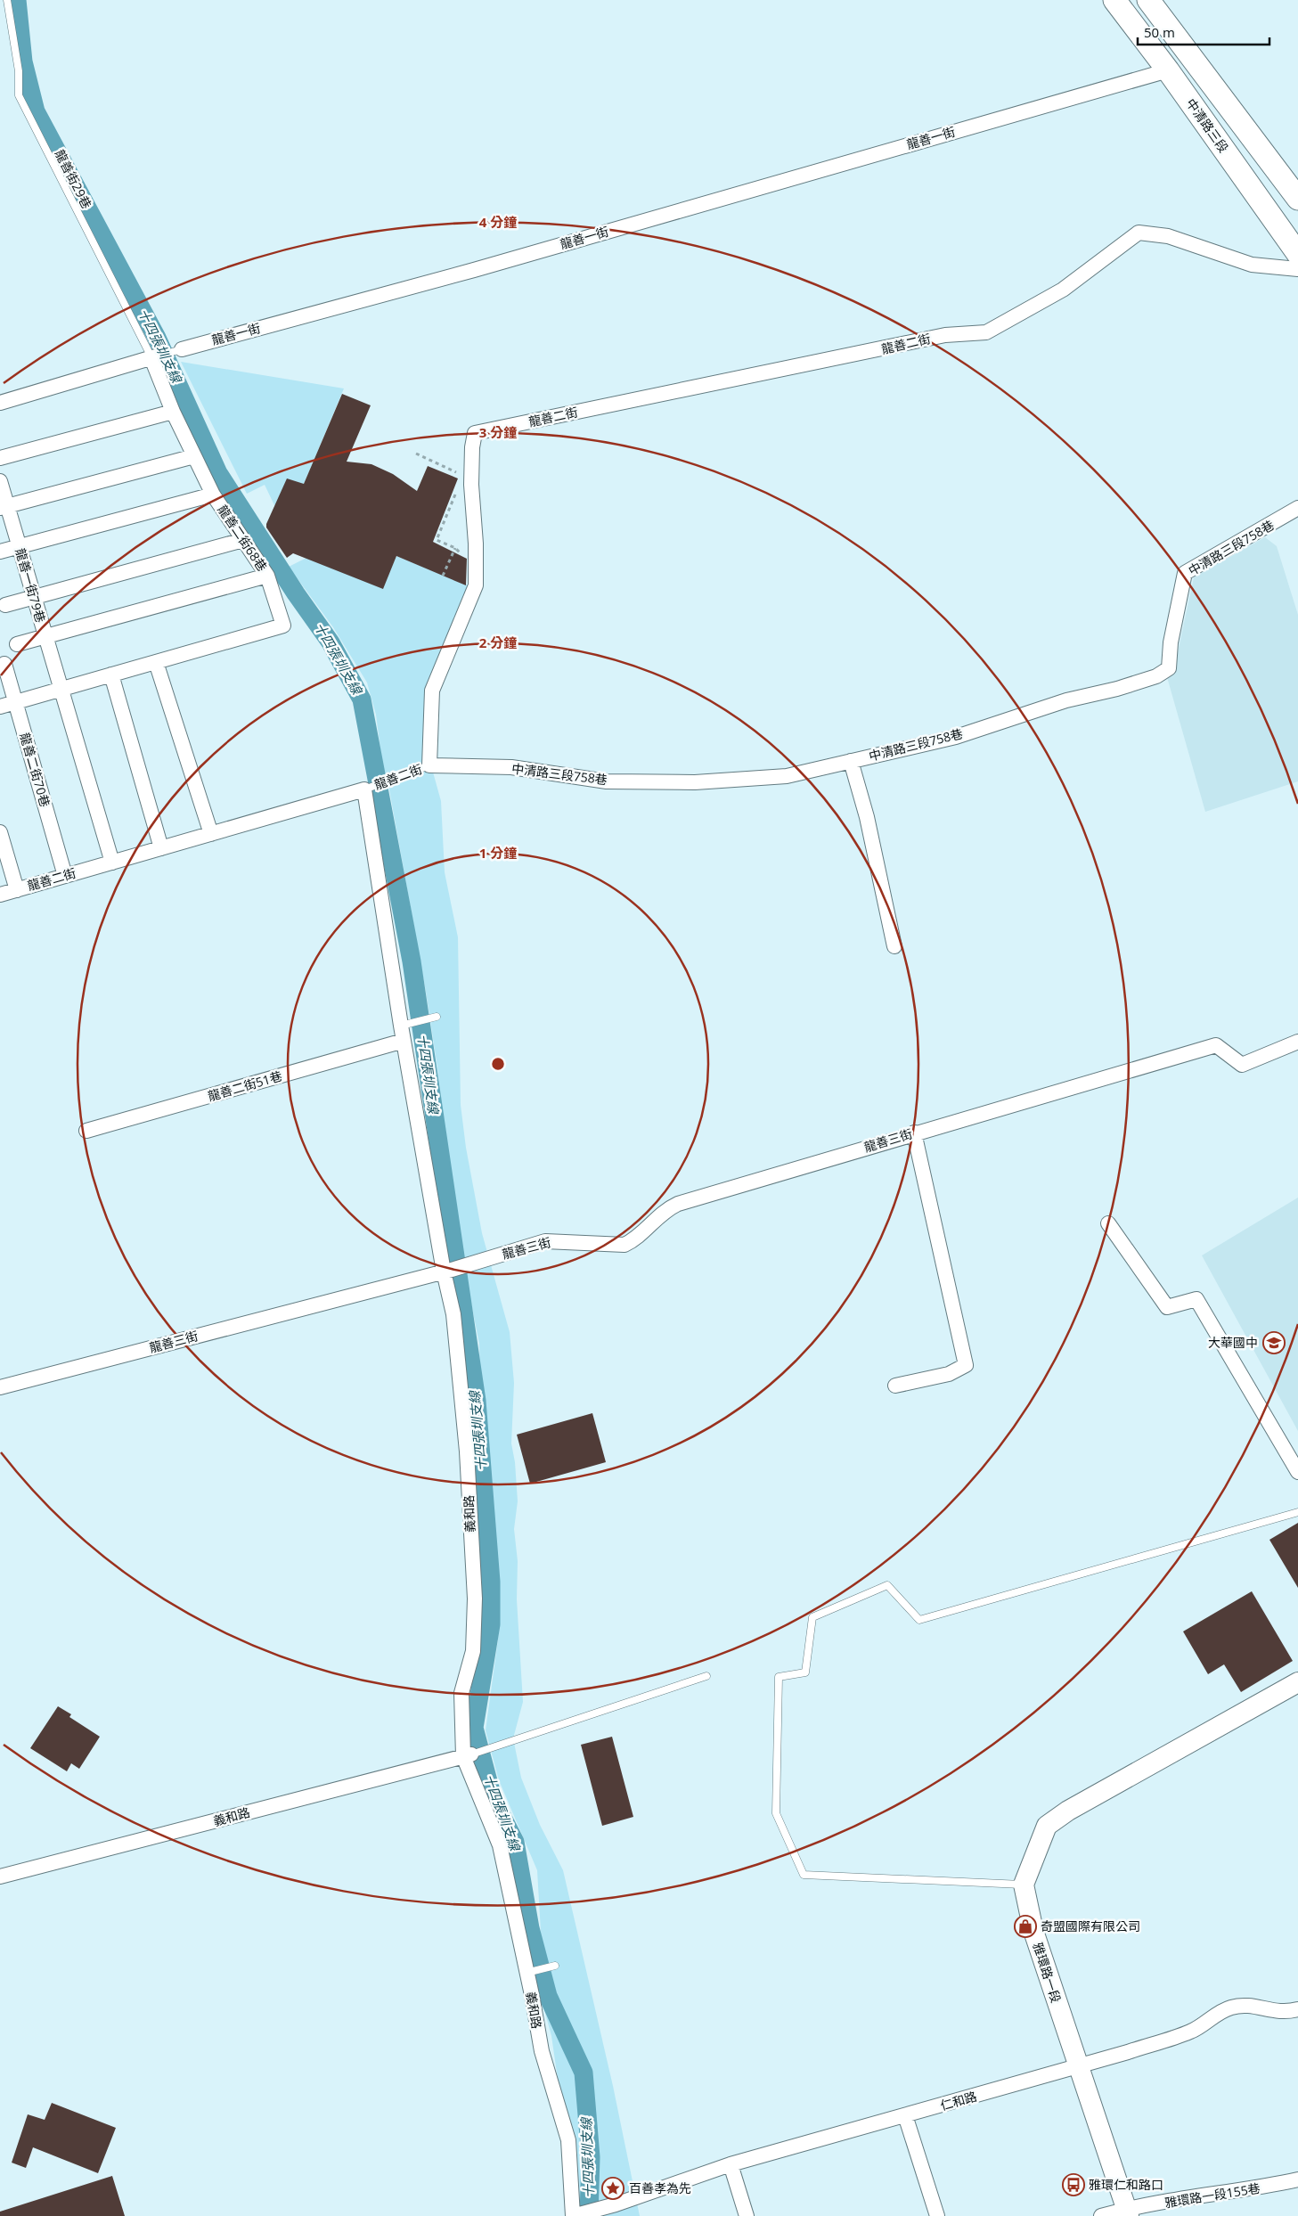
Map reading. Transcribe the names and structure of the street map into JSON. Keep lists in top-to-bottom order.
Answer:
{
  "streets": {
    "main road": ["中清路三段"],
    "street": [
      "龍善一街",
      "龍善二街",
      "龍善二街68巷",
      "中清路三段758巷",
      "龍善一街79巷",
      "龍善二街70巷",
      "龍善二街51巷",
      "龍善三街",
      "義和路",
      "雅環路一段",
      "仁和路",
      "雅環路一段155巷"
    ],
    "lane": ["龍善街29巷"]
  },
  "crossings": [
    ["中清路三段", "龍善一街"],
    ["龍善一街", "龍善街29巷"],
    ["龍善一街", "龍善二街68巷"],
    ["龍善街29巷", "龍善二街68巷"],
    ["龍善二街", "中清路三段758巷"],
    ["龍善二街", "龍善二街70巷"],
    ["龍善二街68巷", "龍善一街79巷"],
    ["龍善二街68巷", "龍善二街70巷"],
    ["龍善三街", "義和路"],
    ["義和路", "仁和路"],
    ["雅環路一段", "仁和路"],
    ["雅環路一段", "雅環路一段155巷"]
  ],
  "water": ["十四張圳支線"],
  "places": {
    "school or university": ["大華國中"],
    "shop": ["奇盟國際有限公司"],
    "bus stop": ["雅環仁和路口"],
    "place": ["百善孝為先"]
  },
  "scale_bar": "50 m",
  "rings": [
    "4 分鐘",
    "3 分鐘",
    "2 分鐘",
    "1 分鐘"
  ]
}
